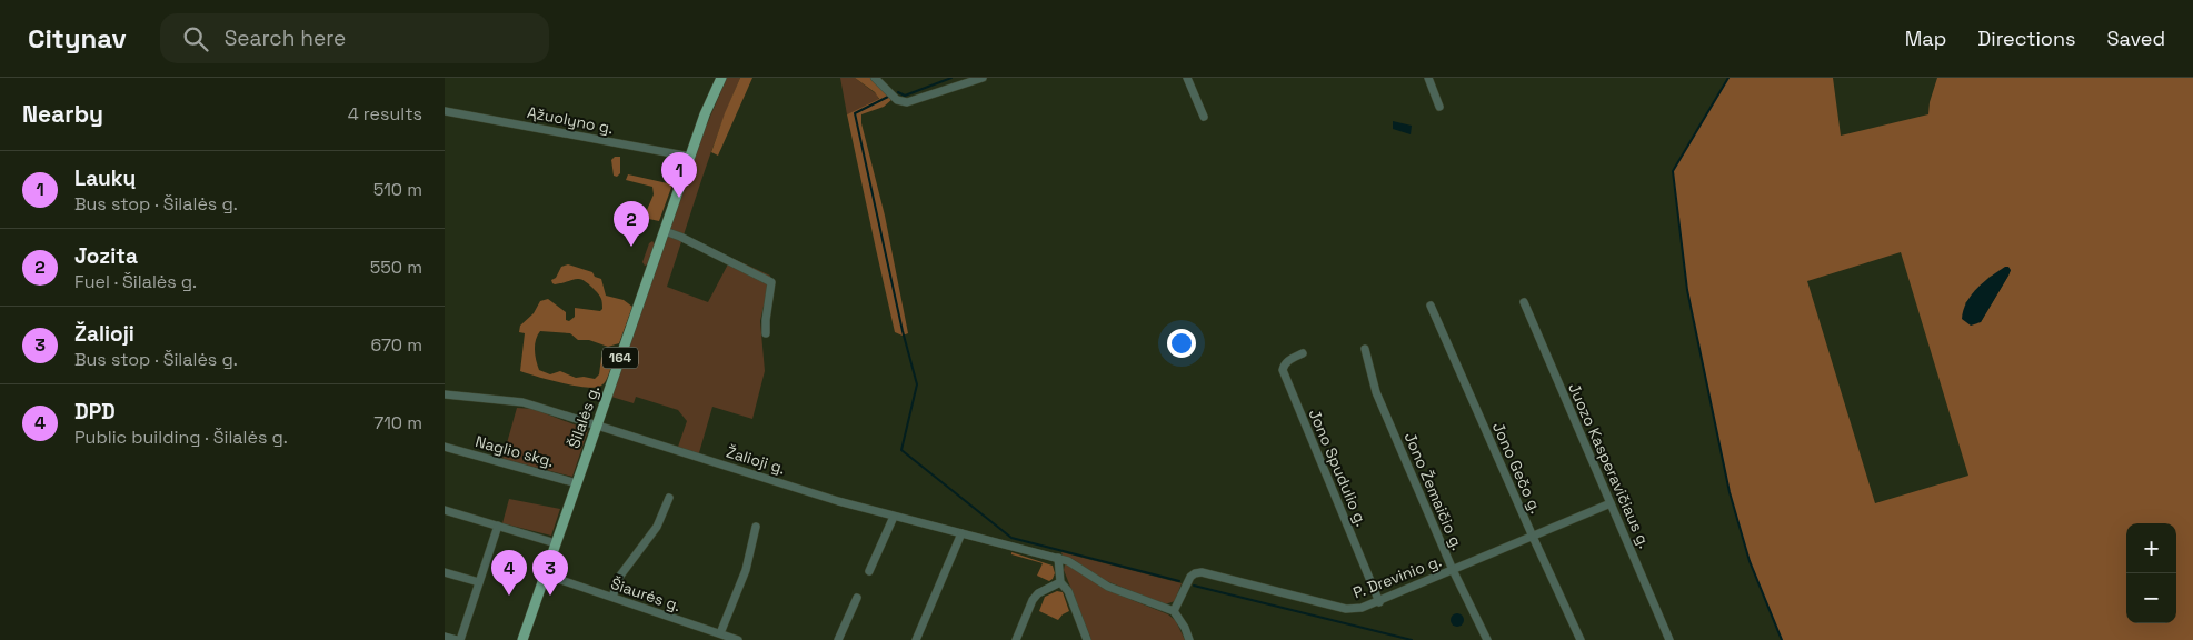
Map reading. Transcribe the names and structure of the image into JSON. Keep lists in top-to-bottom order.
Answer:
{
  "streets": {
    "main road": ["164", "Šilalės g."],
    "street": [
      "Ąžuolyno g.",
      "Naglio skg.",
      "Žalioji g.",
      "Juozo Kasperavičiaus g.",
      "Jono Spudulio g.",
      "Jono Gečo g.",
      "Jono Žemaičio g.",
      "P. Drevinio g.",
      "Šiaurės g."
    ]
  },
  "crossings": [
    ["Ąžuolyno g.", "Šilalės g."],
    ["Šilalės g.", "Naglio skg."],
    ["Šilalės g.", "Žalioji g."],
    ["Šilalės g.", "Šiaurės g."],
    ["Žalioji g.", "P. Drevinio g."],
    ["Juozo Kasperavičiaus g.", "P. Drevinio g."],
    ["Jono Spudulio g.", "P. Drevinio g."],
    ["Jono Gečo g.", "P. Drevinio g."],
    ["Jono Žemaičio g.", "P. Drevinio g."]
  ],
  "page": {
    "header": "Citynav",
    "search": "Search here",
    "nav": ["Map", "Directions", "Saved"],
    "heading": ["Nearby", "4 results"],
    "list": [
      {
        "mark": "1",
        "name": "Laukų",
        "note": "Bus stop · Šilalės g.",
        "value": "510 m"
      },
      {
        "mark": "2",
        "name": "Jozita",
        "note": "Fuel · Šilalės g.",
        "value": "550 m"
      },
      {
        "mark": "3",
        "name": "Žalioji",
        "note": "Bus stop · Šilalės g.",
        "value": "670 m"
      },
      {
        "mark": "4",
        "name": "DPD",
        "note": "Public building · Šilalės g.",
        "value": "710 m"
      }
    ],
    "pins": [
      "1",
      "2",
      "3",
      "4"
    ],
    "map_buttons": ["+", "−"]
  }
}
